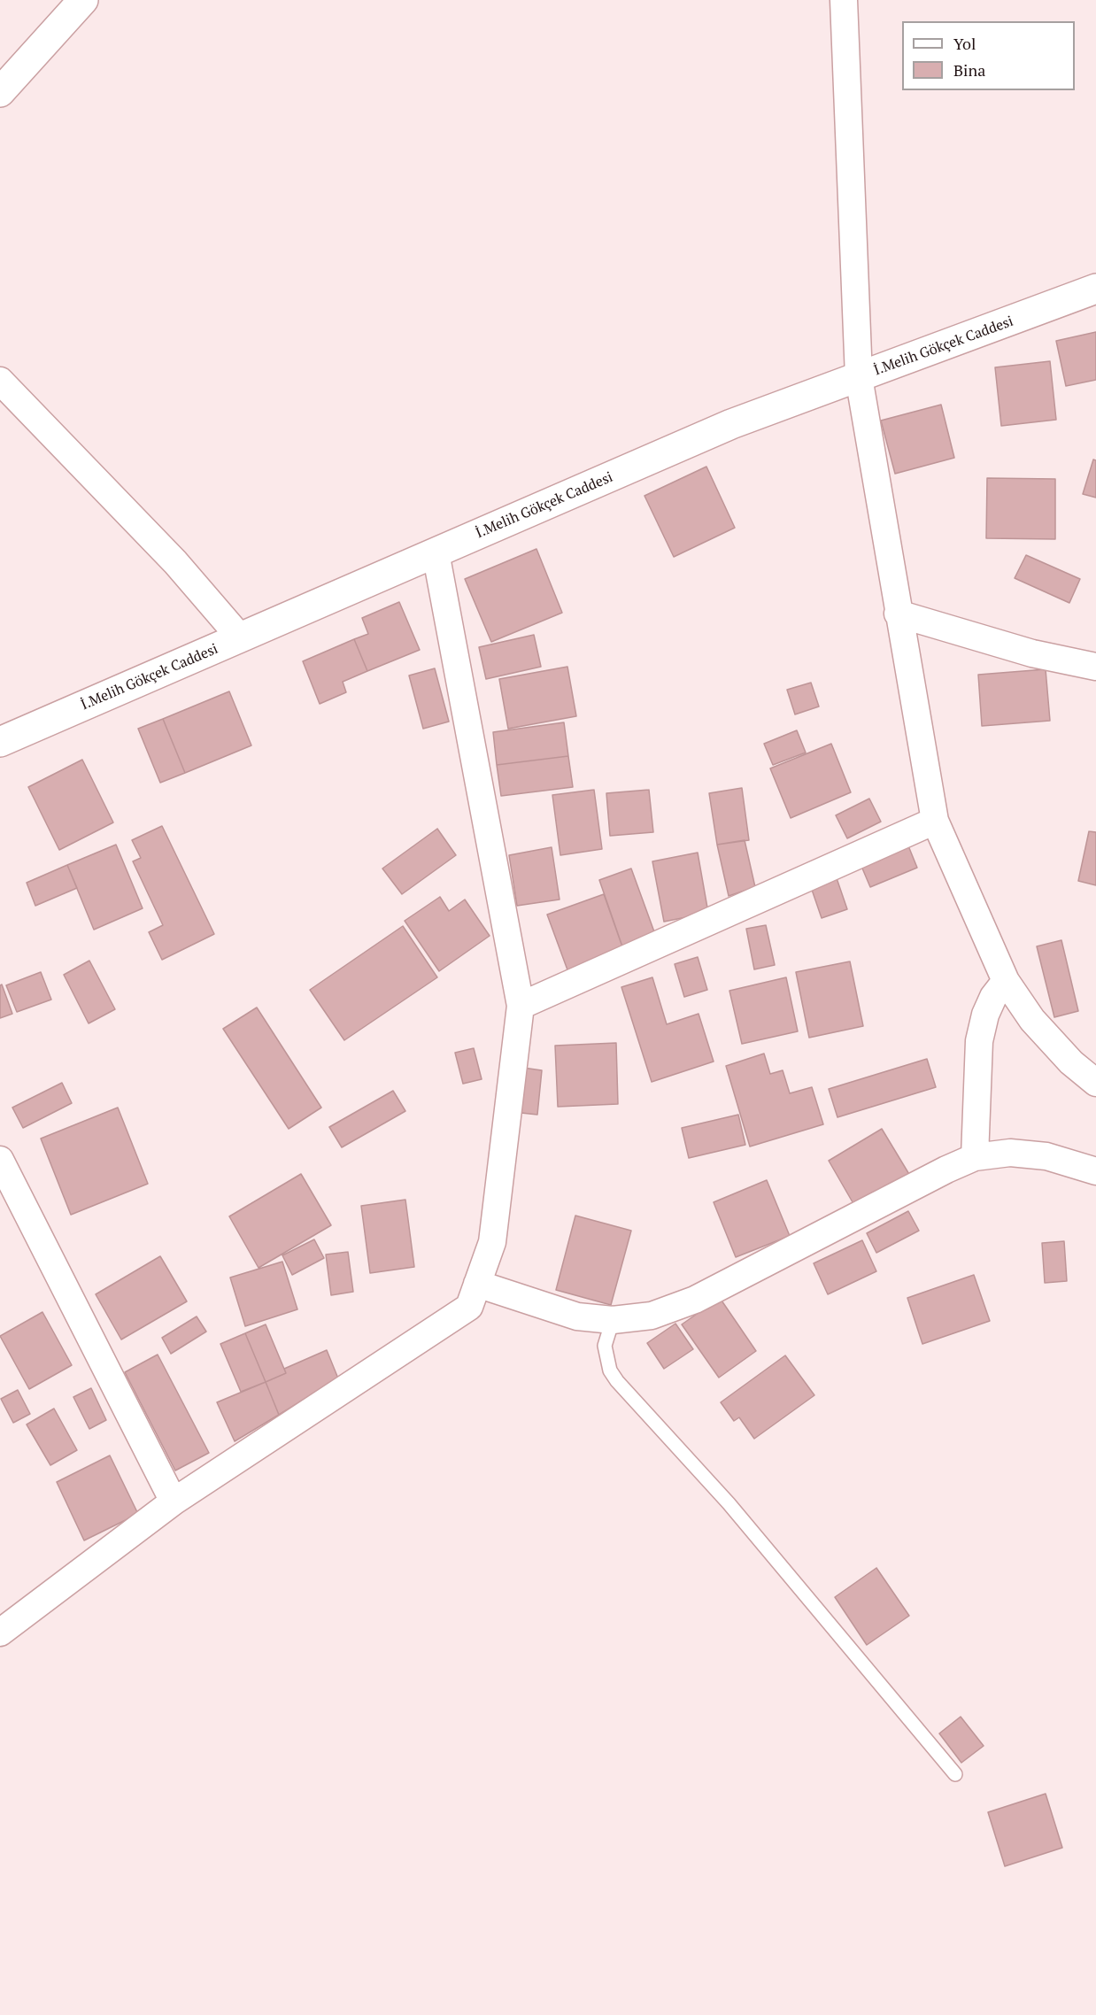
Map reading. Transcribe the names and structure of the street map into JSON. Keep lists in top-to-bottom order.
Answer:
{
  "streets": {
    "street": ["İ.Melih Gökçek Caddesi"]
  },
  "legend": ["Yol", "Bina"]
}
